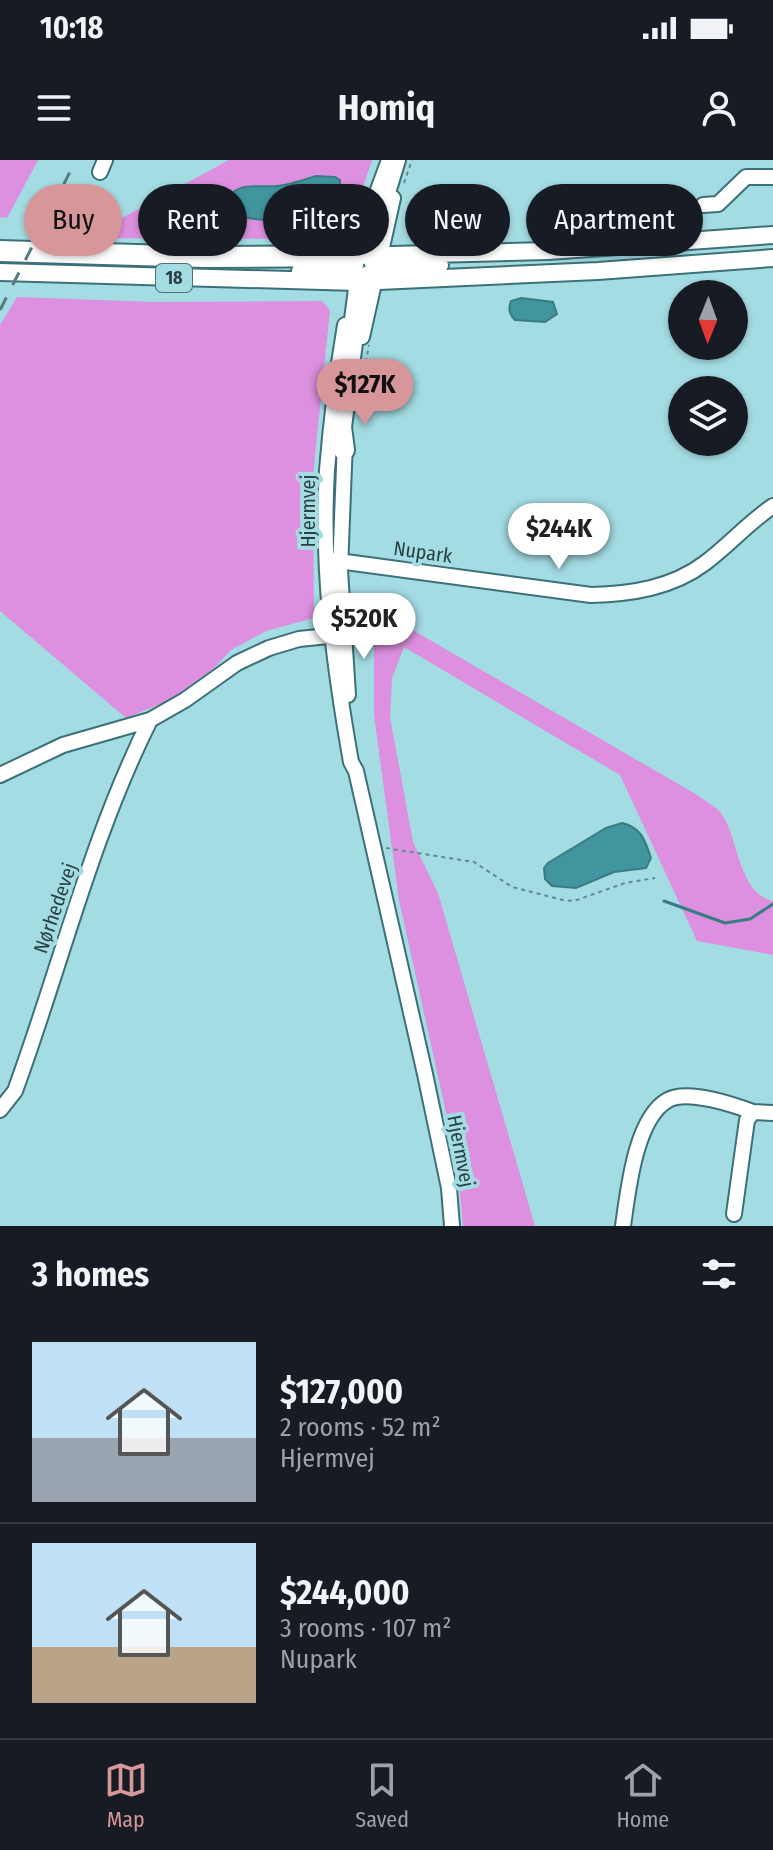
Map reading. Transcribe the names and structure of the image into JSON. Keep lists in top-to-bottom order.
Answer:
{
  "streets": {
    "highway": ["18"],
    "street": ["Hjermvej", "Nupark", "Nørhedevej"]
  },
  "crossings": [
    ["18", "Hjermvej"],
    ["Hjermvej", "Nupark"]
  ],
  "north": "bottom",
  "page": {
    "status": "10:18",
    "header": "Homiq",
    "chip": [
      "Buy",
      "Rent",
      "Filters",
      "New",
      "Apartment"
    ],
    "price": ["$127K", "$244K", "$520K"],
    "heading": "3 homes",
    "list": [
      {
        "name": "$127,000",
        "note": "2 rooms · 52 m² · Hjermvej"
      },
      {
        "name": "$244,000",
        "note": "3 rooms · 107 m² · Nupark"
      }
    ],
    "tabs": ["Map", "Saved", "Home"]
  }
}
